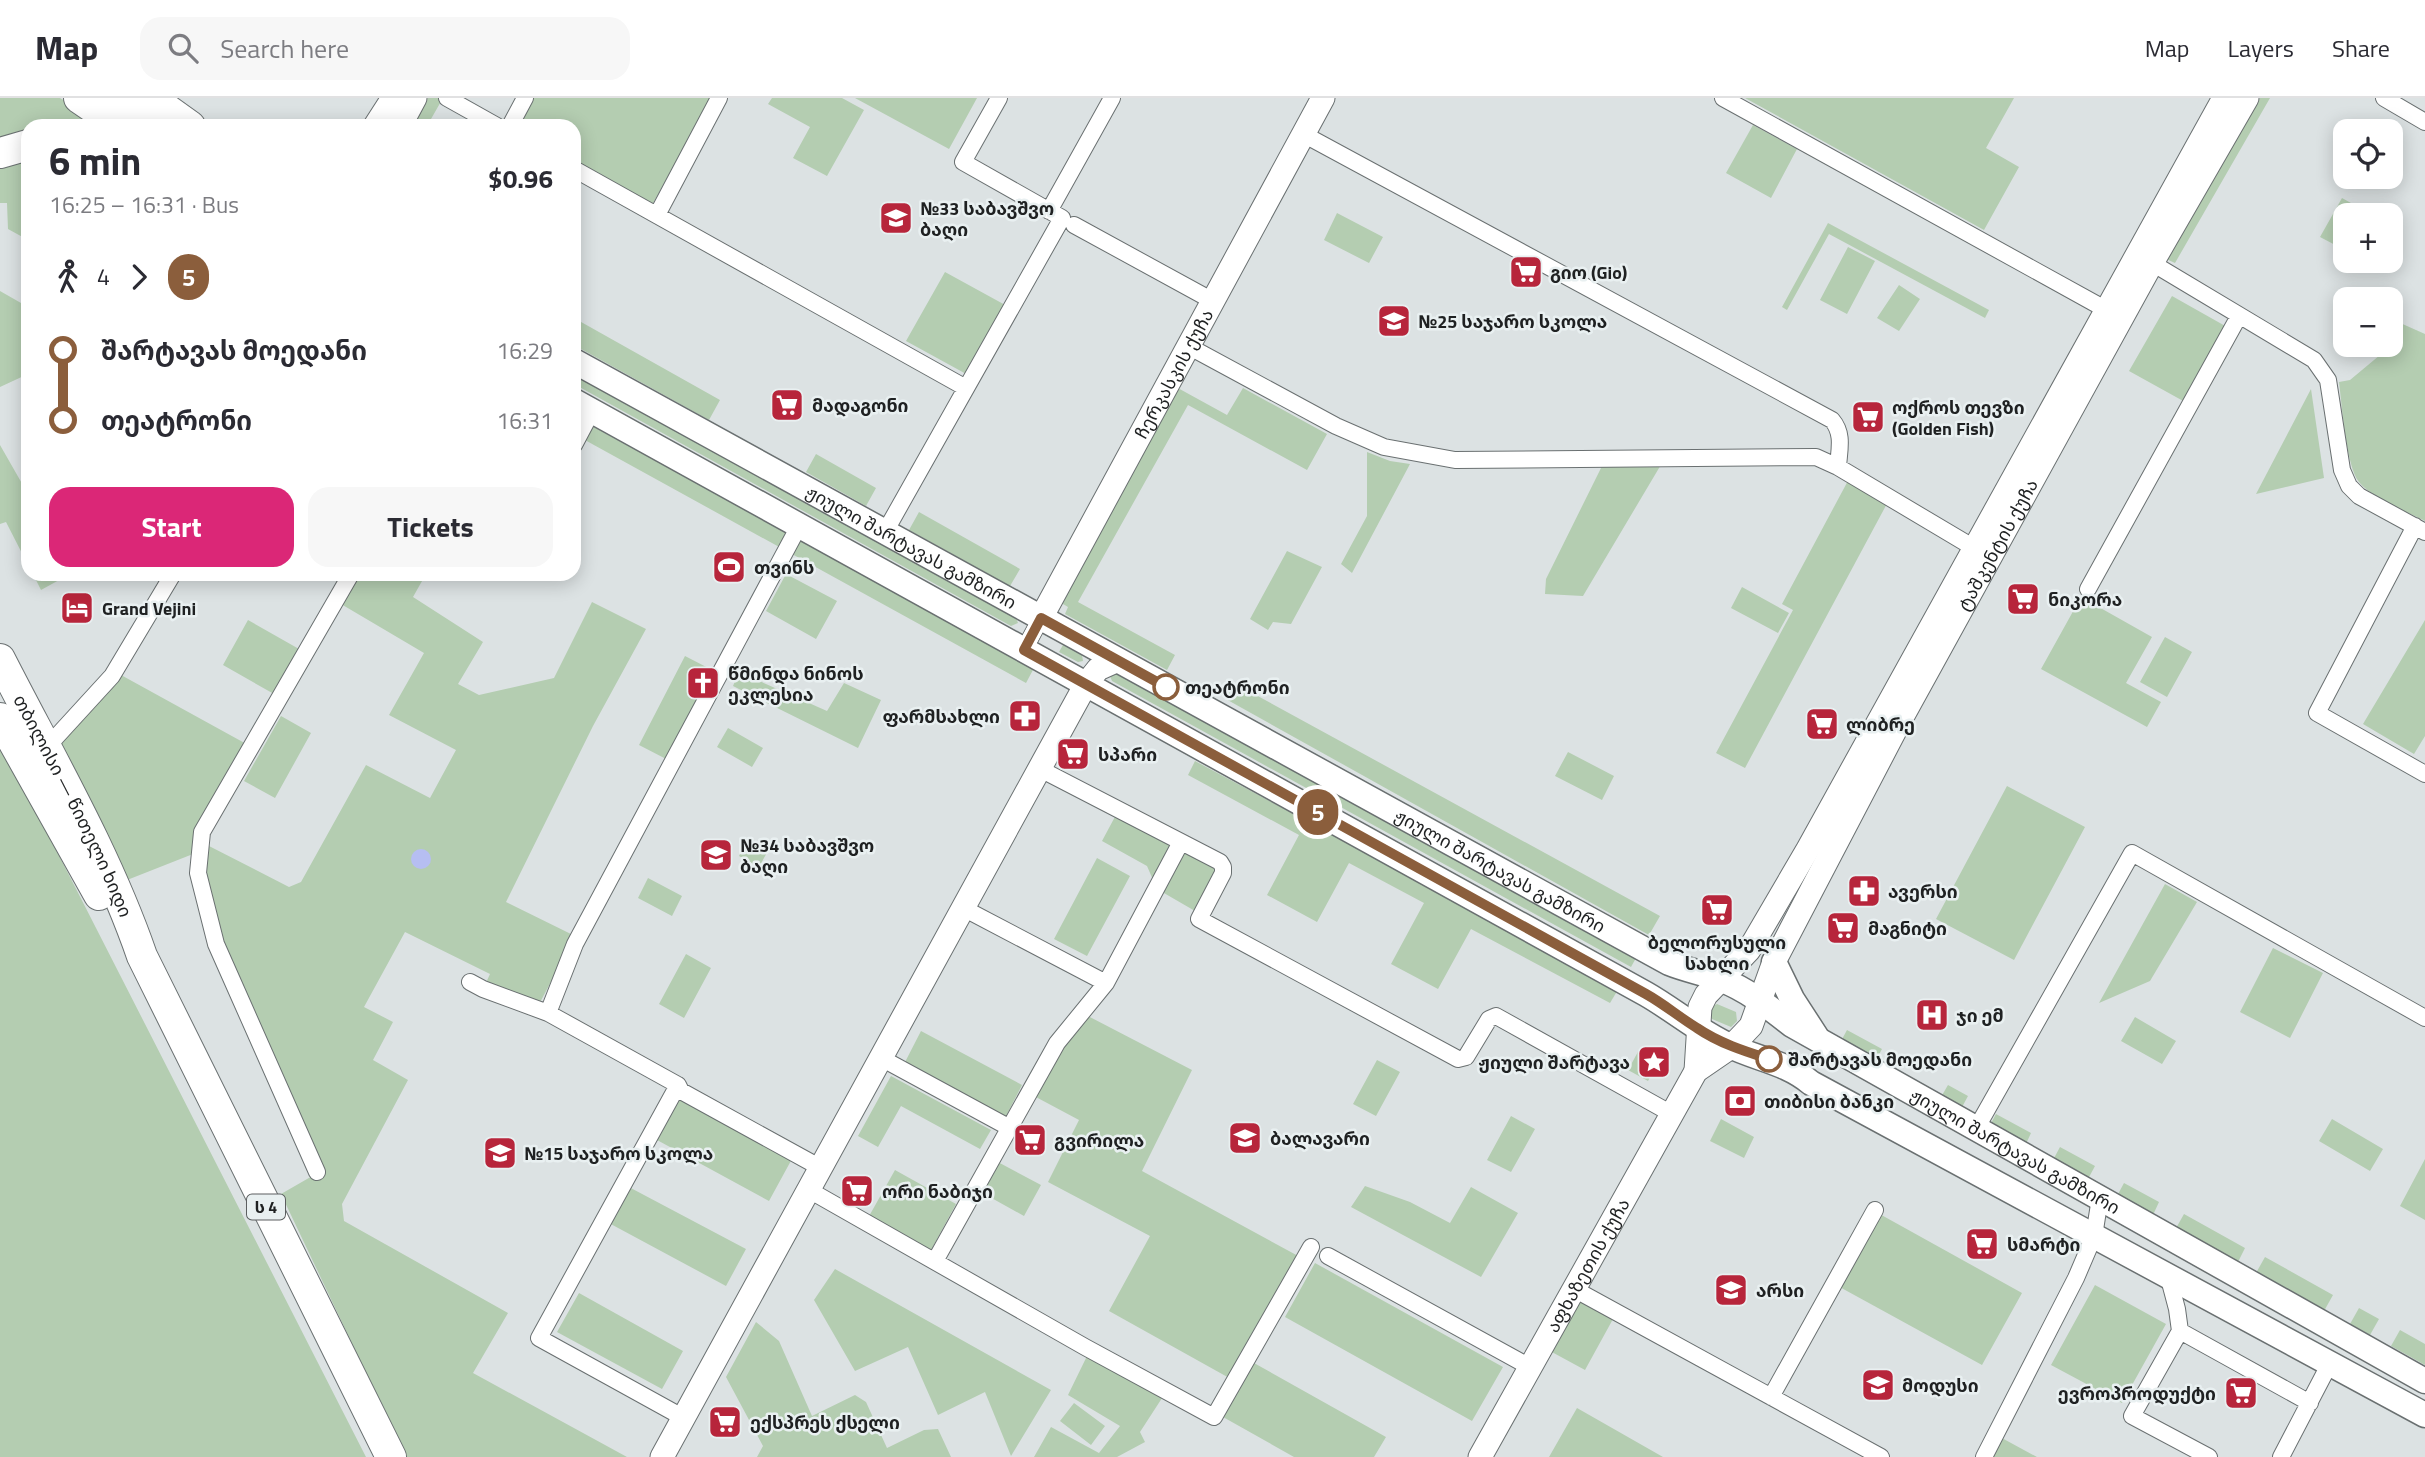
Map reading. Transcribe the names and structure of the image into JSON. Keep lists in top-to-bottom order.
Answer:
{
  "streets": {
    "highway": ["თბილისი — წითელი ხიდი", "ს 4"],
    "main road": ["ჟიული შარტავას გამზირი"],
    "street": ["ჩერკასკის ქუჩა", "ტაშკენტის ქუჩა", "აფხაზეთის ქუჩა"]
  },
  "crossings": [
    ["ჩერკასკის ქუჩა", "ჟიული შარტავას გამზირი"],
    ["ტაშკენტის ქუჩა", "ჟიული შარტავას გამზირი"],
    ["ტაშკენტის ქუჩა", "აფხაზეთის ქუჩა"],
    ["ჟიული შარტავას გამზირი", "აფხაზეთის ქუჩა"]
  ],
  "places": {
    "school or university": [
      "№33 საბავშვო ბაღი",
      "№25 საჯარო სკოლა",
      "№34 საბავშვო ბაღი",
      "ბალავარი",
      "№15 საჯარო სკოლა",
      "არსი",
      "მოდუსი"
    ],
    "supermarket": [
      "გიო (Gio)",
      "მადაგონი",
      "ოქროს თევზი (Golden Fish)",
      "ნიკორა",
      "ლიბრე",
      "სპარი",
      "ბელორუსული სახლი",
      "მაგნიტი",
      "გვირილა",
      "ორი ნაბიჯი",
      "სმარტი",
      "ევროპროდუქტი",
      "ექსპრეს ქსელი"
    ],
    "sports": ["თვინს"],
    "hotel": ["Grand Vejini"],
    "church": ["წმინდა ნინოს ეკლესია"],
    "other": ["თეატრონი", "შარტავას მოედანი"],
    "pharmacy": ["ფარმსახლი", "ავერსი"],
    "hospital": ["ჯი ემ"],
    "place": ["ჟიული შარტავა"],
    "bank": ["თიბისი ბანკი"]
  },
  "lines": ["bus line 5"],
  "page": {
    "header": "Map",
    "search": "Search here",
    "nav": ["Map", "Layers", "Share"],
    "on_map": "5",
    "map_buttons": ["+", "−"],
    "heading": ["6 min", "16:25 – 16:31 · Bus", "$0.96"],
    "legs": ["4", "5"],
    "list": [
      {
        "name": "შარტავას მოედანი",
        "value": "16:29"
      },
      {
        "name": "თეატრონი",
        "value": "16:31"
      }
    ],
    "buttons": ["Start", "Tickets"]
  }
}
